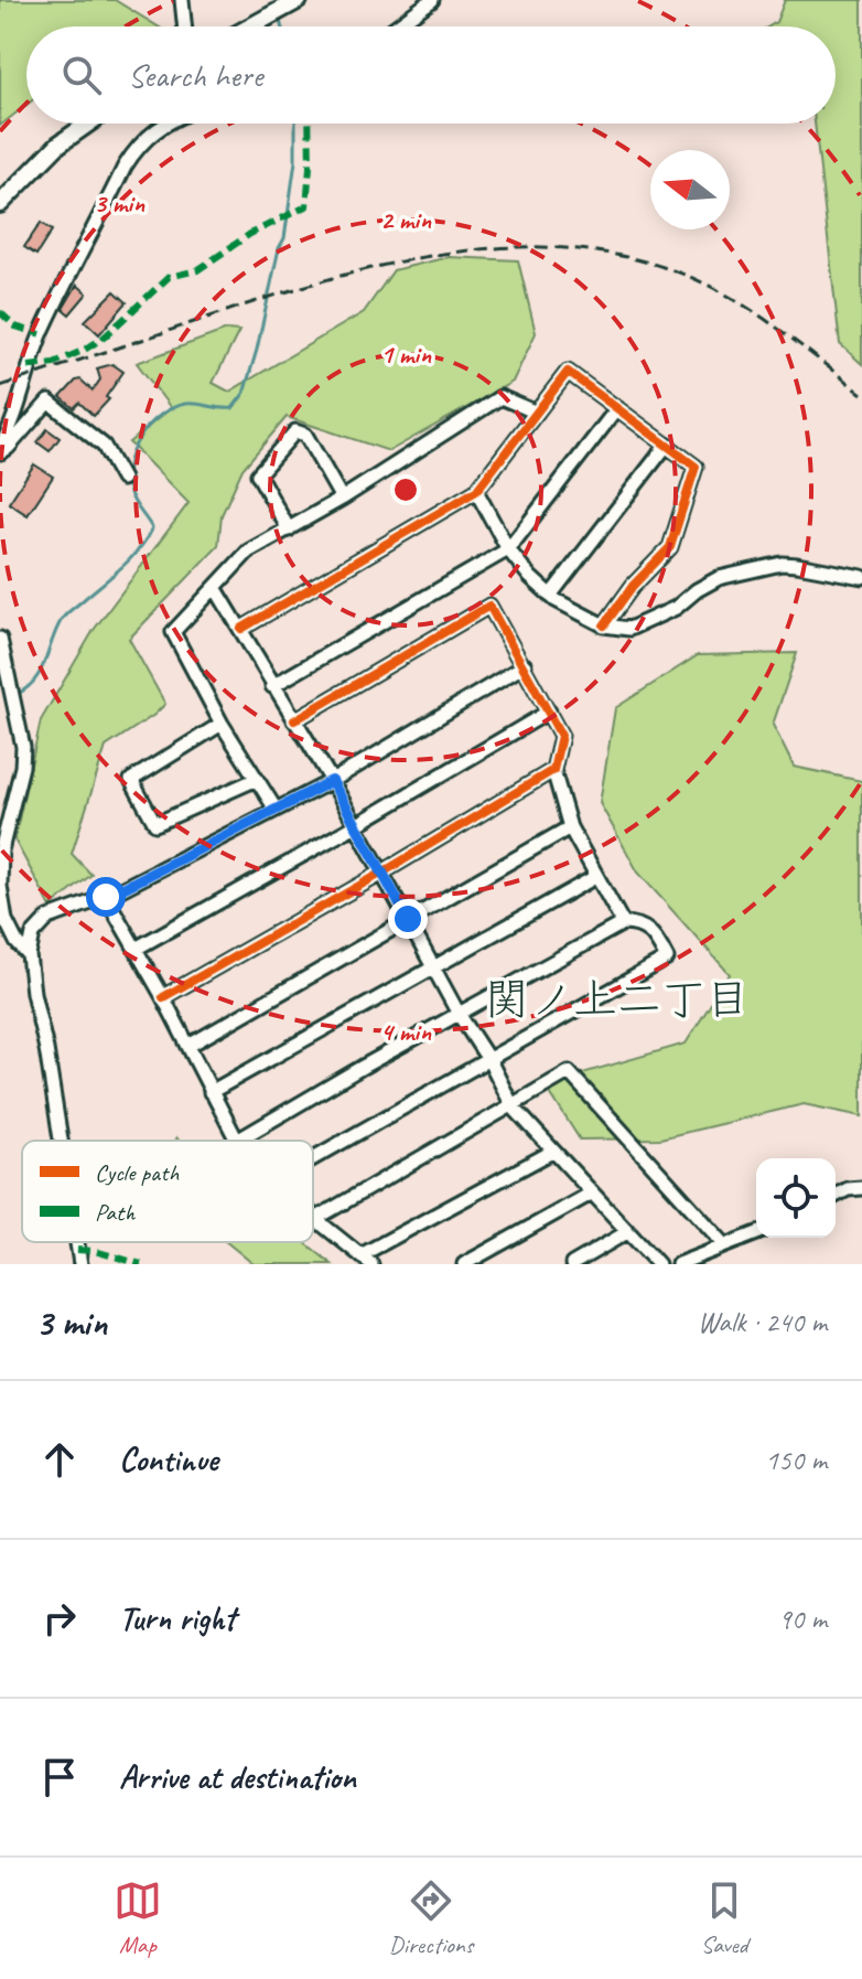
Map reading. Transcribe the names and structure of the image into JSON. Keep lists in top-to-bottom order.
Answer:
{
  "districts": ["関ノ上二丁目"],
  "legend": ["Cycle path", "Path"],
  "north": "left",
  "page": {
    "search": "Search here",
    "heading": ["3 min", "Walk · 240 m"],
    "list": [
      ["Continue", "150 m"],
      ["Turn right", "90 m"],
      "Arrive at destination"
    ],
    "nav": ["Map", "Directions", "Saved"]
  },
  "rings": [
    "3 min",
    "2 min",
    "1 min",
    "4 min"
  ]
}
